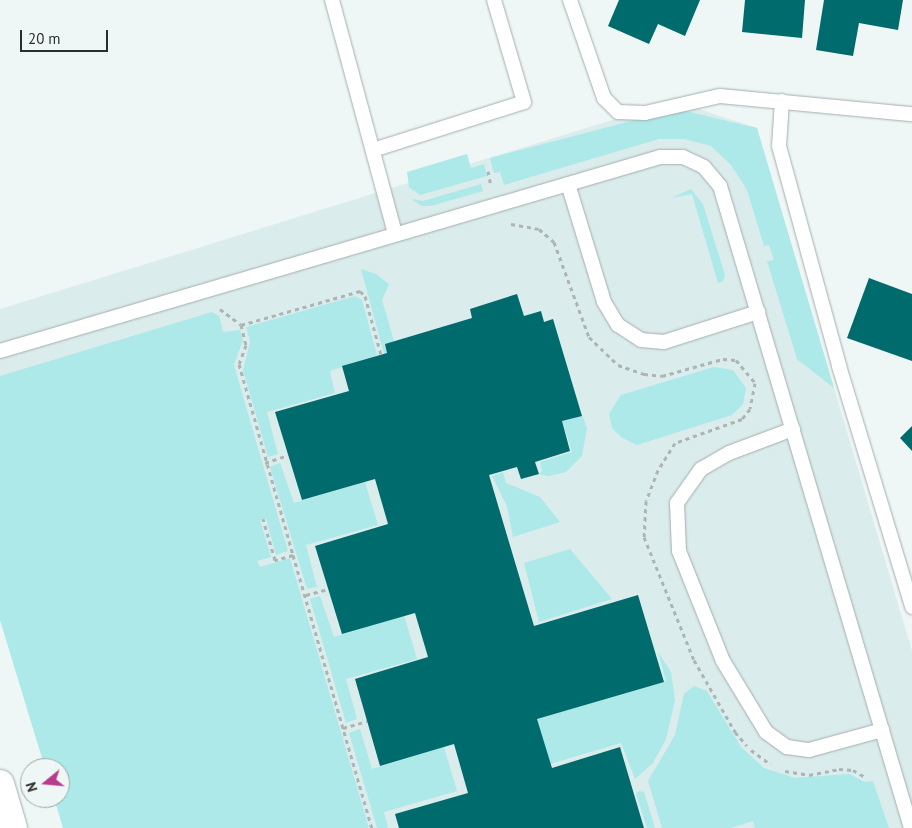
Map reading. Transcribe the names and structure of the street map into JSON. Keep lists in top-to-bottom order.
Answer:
{
  "scale_bar": "20 m",
  "north": "left"
}
